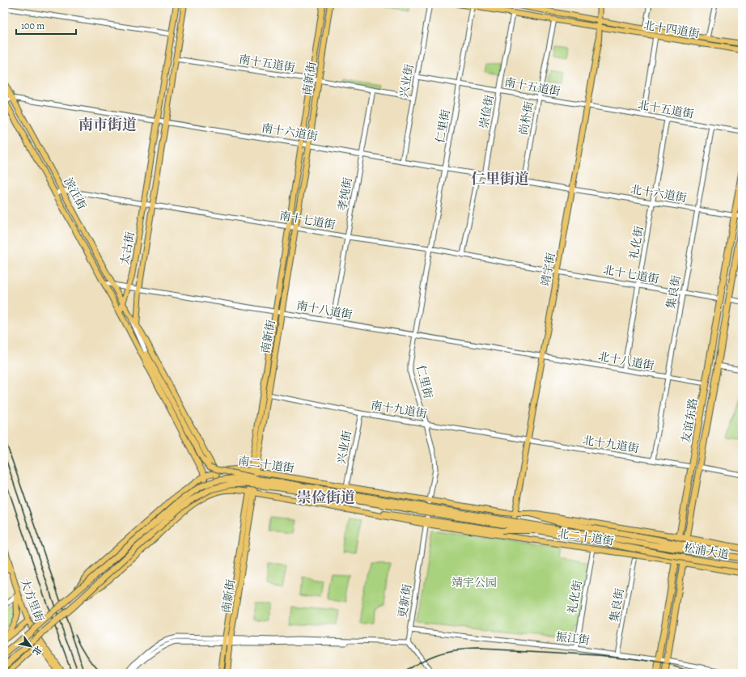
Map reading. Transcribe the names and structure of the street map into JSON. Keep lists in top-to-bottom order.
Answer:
{
  "streets": {
    "highway": ["友谊东路", "北二十道街", "松浦大道"],
    "main road": [
      "北十四道街",
      "南新街",
      "滨江街",
      "太古街",
      "靖宇街",
      "南二十道街",
      "大方里街"
    ],
    "street": [
      "南十五道街",
      "兴业街",
      "北十五道街",
      "崇俭街",
      "尚朴街",
      "仁里街",
      "南十六道街",
      "北十六道街",
      "孝纯街",
      "南十七道街",
      "礼化街",
      "北十七道街",
      "集良街",
      "南十八道街",
      "北十八道街",
      "南十九道街",
      "北十九道街",
      "更新街",
      "振江街"
    ]
  },
  "crossings": [
    ["北十四道街", "崇俭街"],
    ["北十四道街", "尚朴街"],
    ["北十四道街", "仁里街"],
    ["北十四道街", "靖宇街"],
    ["南十五道街", "南新街"],
    ["南十五道街", "兴业街"],
    ["南十五道街", "北十五道街"],
    ["南十五道街", "崇俭街"],
    ["南十五道街", "尚朴街"],
    ["南十五道街", "仁里街"],
    ["南十五道街", "孝纯街"],
    ["南十五道街", "太古街"],
    ["南十五道街", "靖宇街"],
    ["南新街", "南十六道街"],
    ["南新街", "南十七道街"],
    ["南新街", "南十八道街"],
    ["南新街", "南十九道街"],
    ["南新街", "南二十道街"],
    ["兴业街", "南十六道街"],
    ["兴业街", "南十九道街"],
    ["兴业街", "南二十道街"],
    ["北十五道街", "礼化街"],
    ["北十五道街", "靖宇街"],
    ["北十五道街", "集良街"],
    ["崇俭街", "南十六道街"],
    ["尚朴街", "南十六道街"],
    ["仁里街", "南十六道街"],
    ["仁里街", "南十七道街"],
    ["仁里街", "南十八道街"],
    ["仁里街", "南十九道街"],
    ["仁里街", "南二十道街"],
    ["仁里街", "北二十道街"],
    ["仁里街", "更新街"],
    ["南十六道街", "滨江街"],
    ["南十六道街", "北十六道街"],
    ["南十六道街", "孝纯街"],
    ["南十六道街", "太古街"],
    ["南十六道街", "靖宇街"],
    ["滨江街", "南十七道街"],
    ["滨江街", "太古街"],
    ["滨江街", "南十八道街"],
    ["北十六道街", "礼化街"],
    ["北十六道街", "靖宇街"],
    ["北十六道街", "集良街"],
    ["北十六道街", "友谊东路"],
    ["孝纯街", "南十七道街"],
    ["孝纯街", "南十八道街"],
    ["南十七道街", "太古街"],
    ["南十七道街", "靖宇街"],
    ["南十七道街", "北十七道街"],
    ["礼化街", "北十七道街"],
    ["礼化街", "北十八道街"],
    ["礼化街", "北二十道街"],
    ["礼化街", "振江街"],
    ["太古街", "南十八道街"],
    ["靖宇街", "北十七道街"],
    ["靖宇街", "南十八道街"],
    ["靖宇街", "北十八道街"],
    ["靖宇街", "南十九道街"],
    ["靖宇街", "北十九道街"],
    ["靖宇街", "北二十道街"],
    ["北十七道街", "集良街"],
    ["北十七道街", "友谊东路"],
    ["集良街", "北十八道街"],
    ["集良街", "北十九道街"],
    ["集良街", "振江街"],
    ["南十八道街", "北十八道街"],
    ["北十八道街", "友谊东路"],
    ["南十九道街", "北十九道街"],
    ["友谊东路", "北十九道街"],
    ["友谊东路", "北二十道街"],
    ["友谊东路", "振江街"],
    ["南二十道街", "北二十道街"],
    ["南二十道街", "松浦大道"],
    ["南二十道街", "更新街"],
    ["北二十道街", "松浦大道"],
    ["北二十道街", "更新街"],
    ["更新街", "振江街"]
  ],
  "districts": ["南市街道", "仁里街道", "崇俭街道"],
  "parks": ["靖宇公园"],
  "scale_bar": "100 m",
  "north": "bottom right"
}
